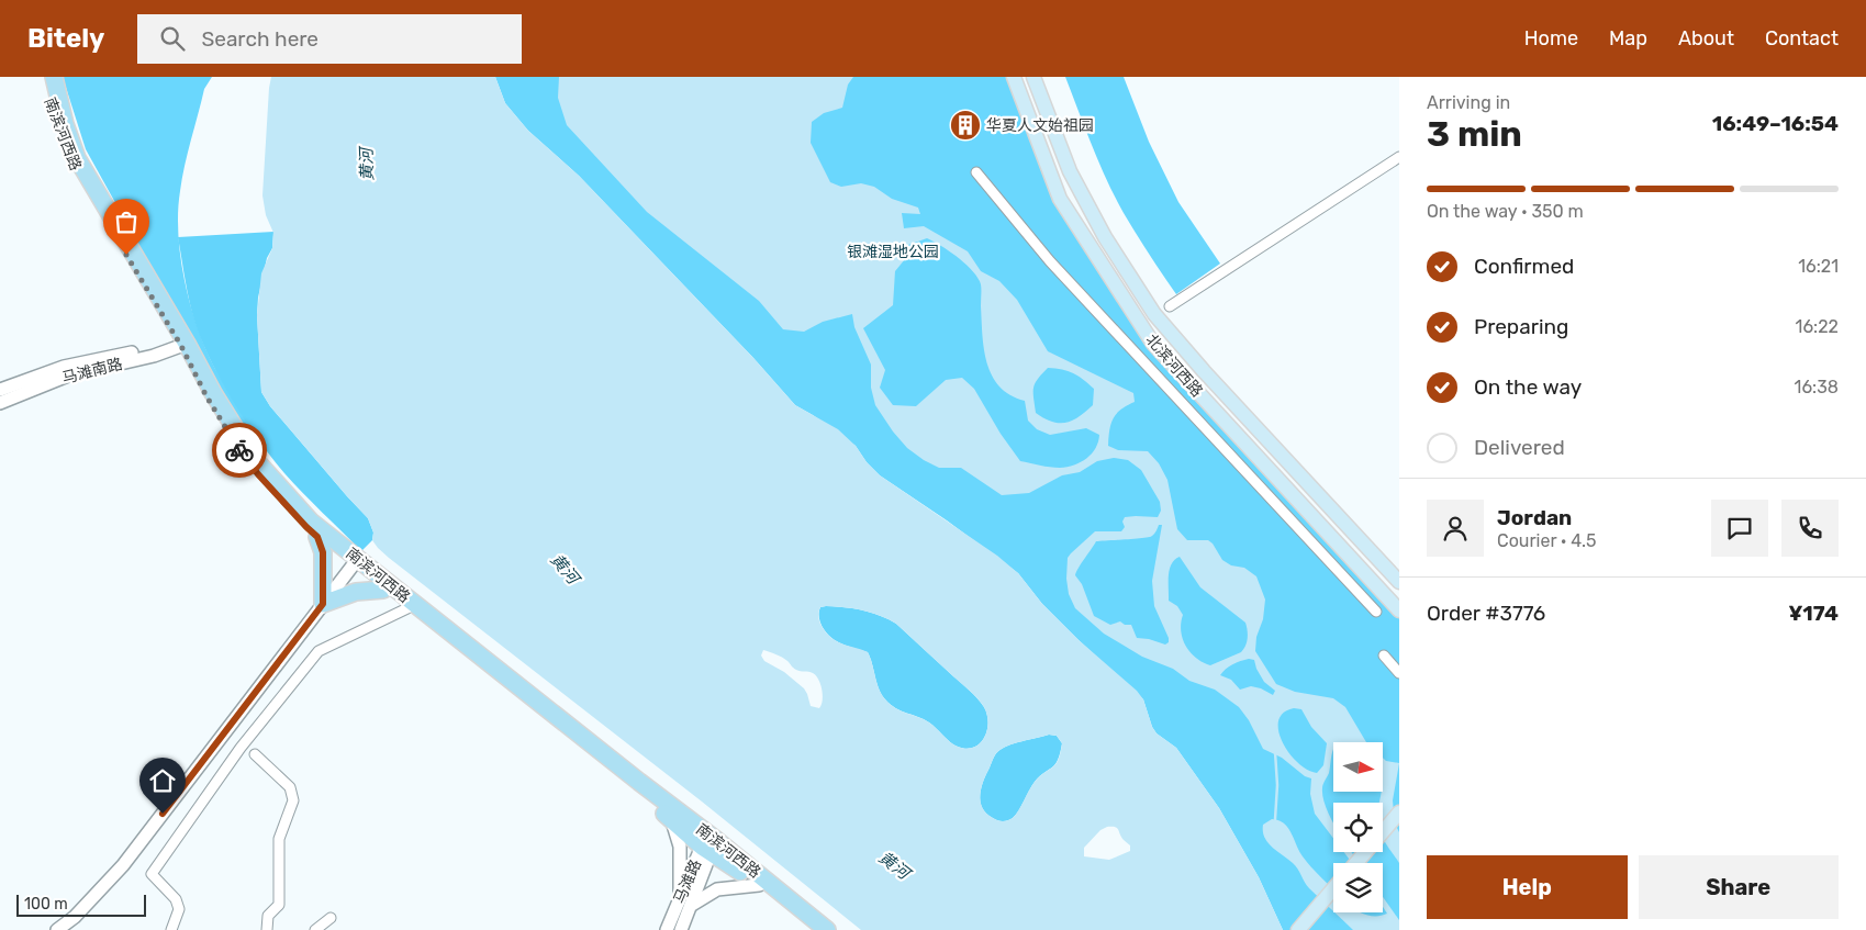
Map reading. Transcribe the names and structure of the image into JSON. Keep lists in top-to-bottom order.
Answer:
{
  "streets": {
    "highway": ["南滨河西路"],
    "main road": ["北滨河西路", "马滩南路", "马滩路"]
  },
  "crossings": [
    ["南滨河西路", "马滩南路"],
    ["南滨河西路", "马滩路"]
  ],
  "water": ["黄河"],
  "parks": ["银滩湿地公园"],
  "places": {
    "building": ["华夏人文始祖园"]
  },
  "scale_bar": "100 m",
  "north": "right",
  "page": {
    "header": "Bitely",
    "search": "Search here",
    "nav": [
      "Home",
      "Map",
      "About",
      "Contact"
    ],
    "heading": ["3 min", "Arriving in", "16:49–16:54"],
    "panel": [
      "Jordan",
      "Courier · 4.5",
      "Order #3776",
      "¥174"
    ],
    "bar": "On the way · 350 m",
    "list": [
      ["Confirmed", "16:21"],
      ["Preparing", "16:22"],
      ["On the way", "16:38"],
      "Delivered"
    ],
    "buttons": ["Help", "Share"],
    "scale": "100 m"
  }
}
